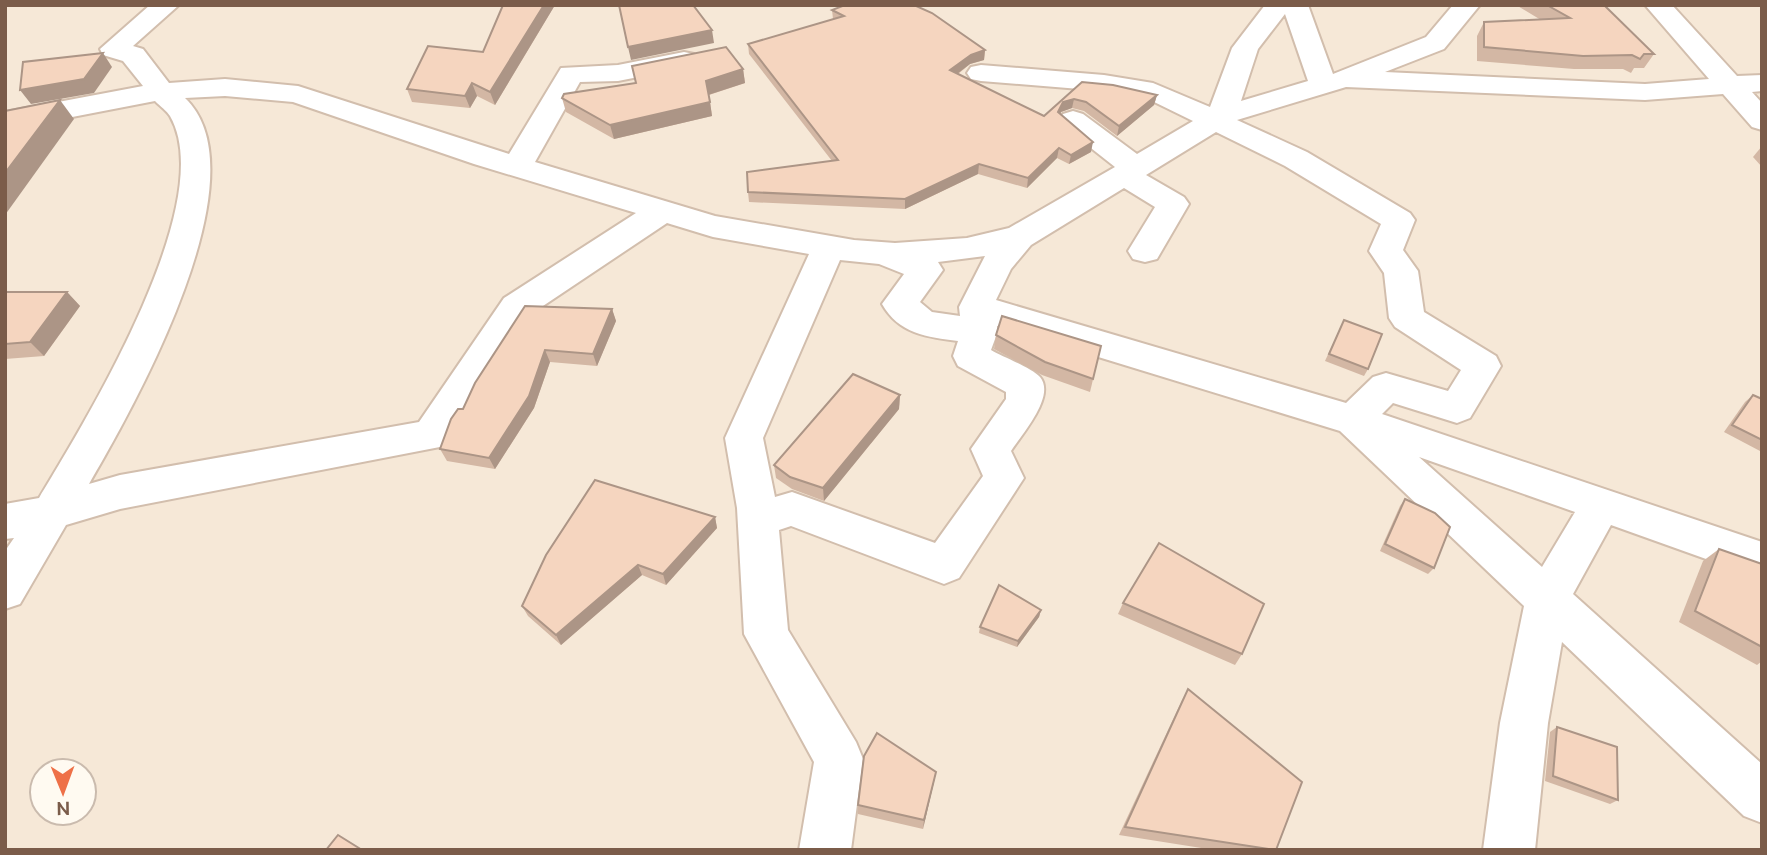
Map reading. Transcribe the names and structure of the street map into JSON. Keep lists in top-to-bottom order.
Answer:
{
  "north": "bottom"
}
